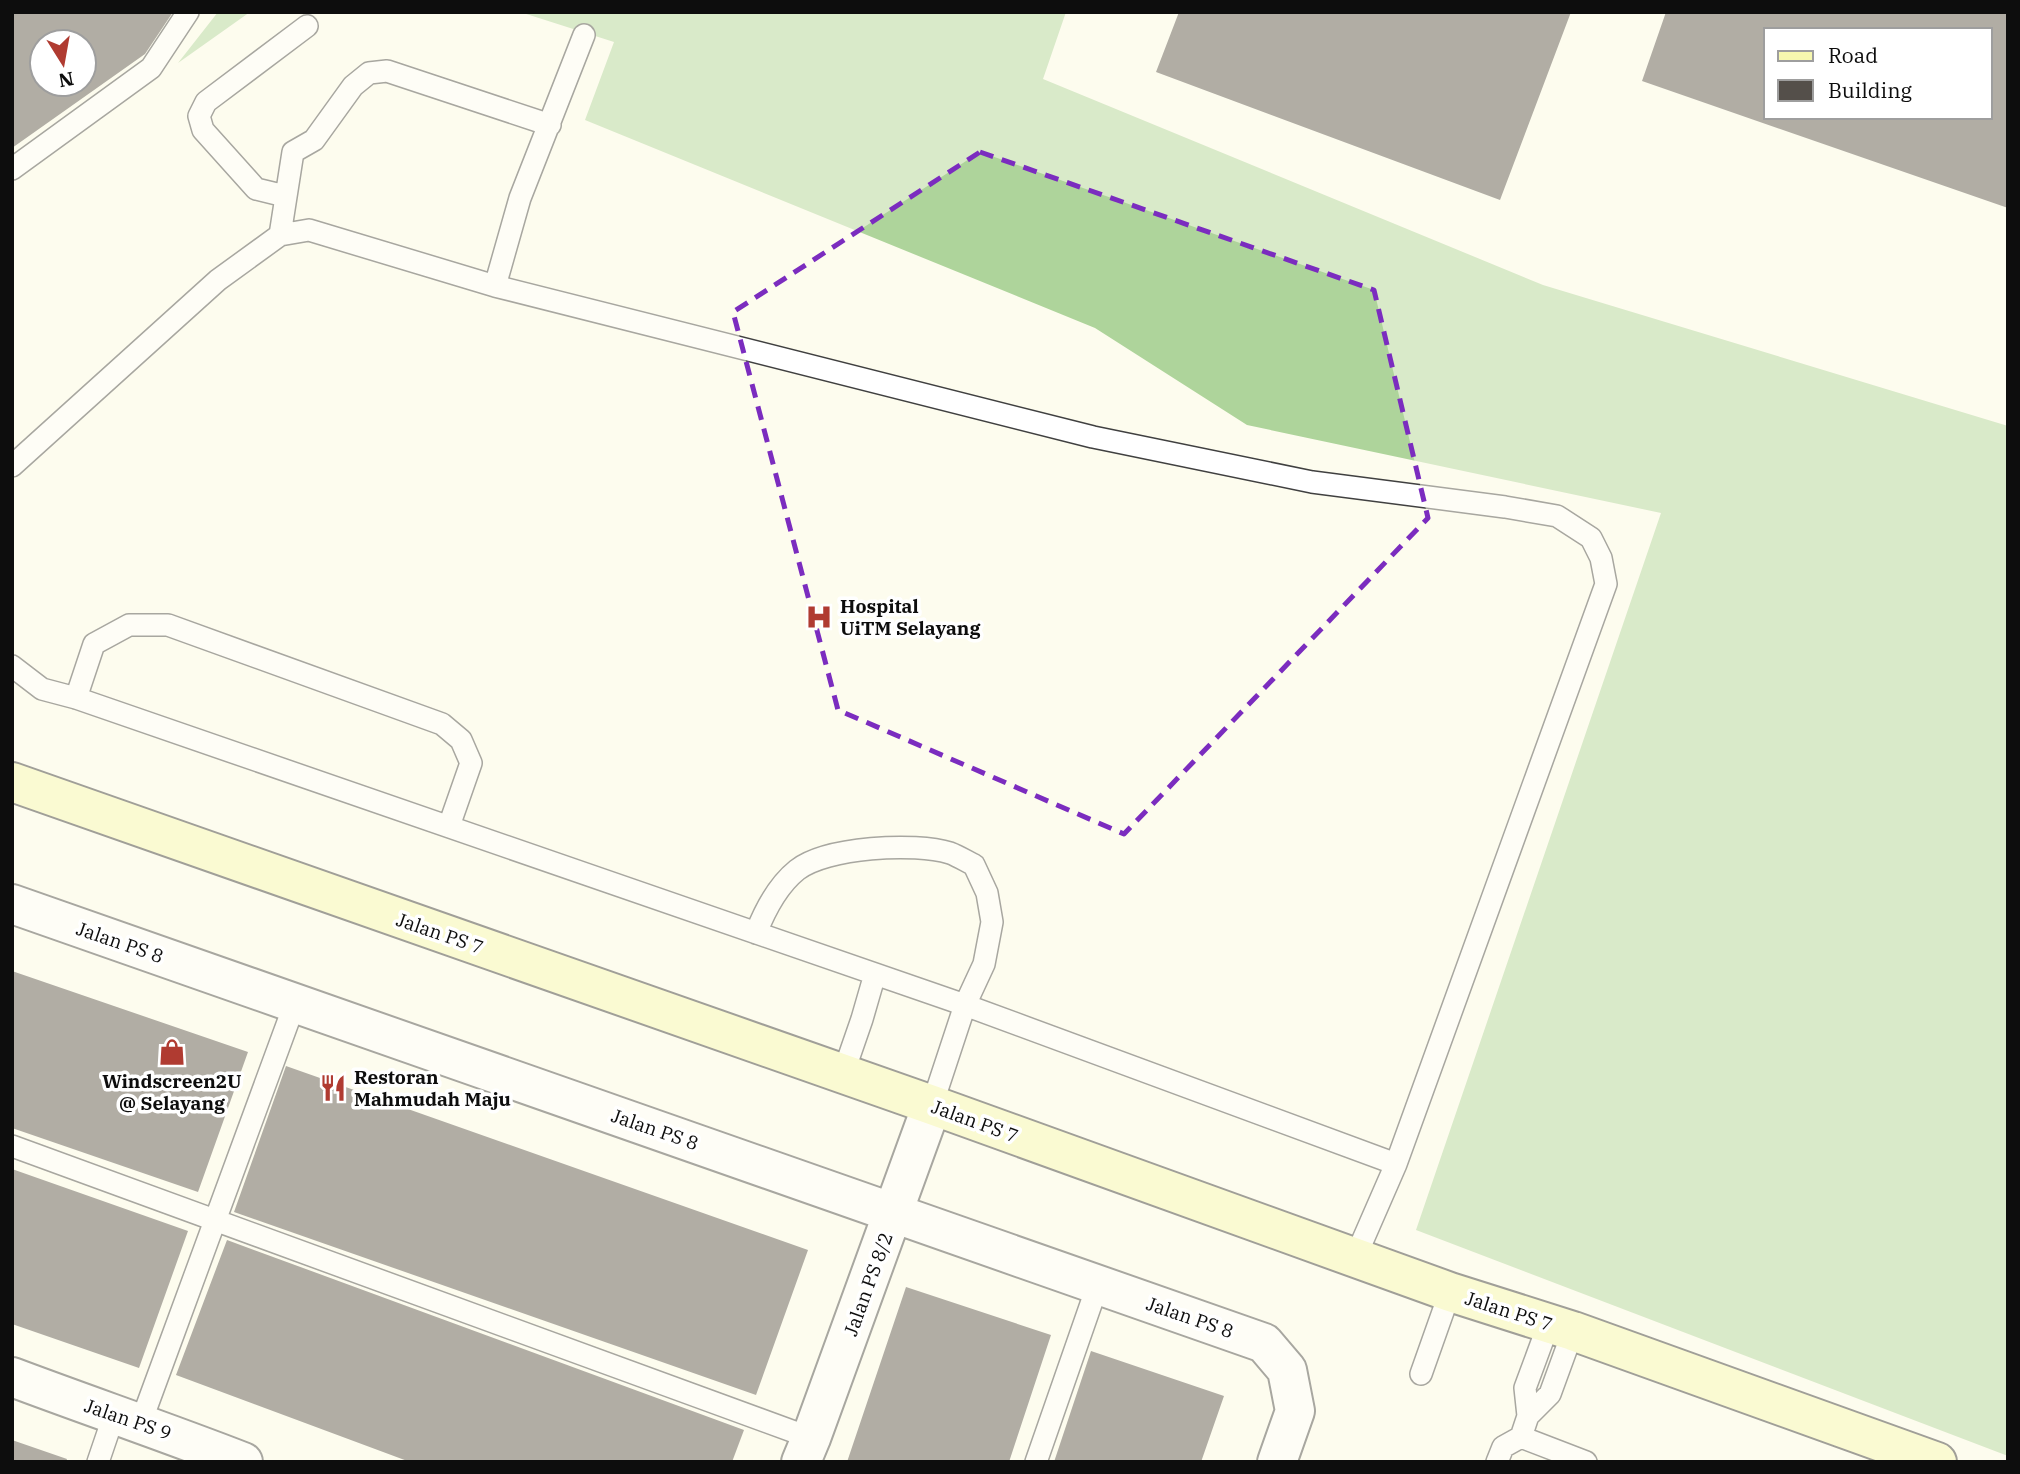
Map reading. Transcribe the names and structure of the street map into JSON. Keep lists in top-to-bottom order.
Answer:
{
  "streets": {
    "street": [
      "Jalan PS 7",
      "Jalan PS 8",
      "Jalan PS 8/2",
      "Jalan PS 9"
    ]
  },
  "crossings": [
    ["Jalan PS 7", "Jalan PS 8/2"],
    ["Jalan PS 8", "Jalan PS 8/2"]
  ],
  "places": {
    "hospital": ["Hospital UiTM Selayang"],
    "shop": ["Windscreen2U @ Selayang"],
    "restaurant": ["Restoran Mahmudah Maju"]
  },
  "legend": ["Road", "Building"],
  "north": "bottom"
}
